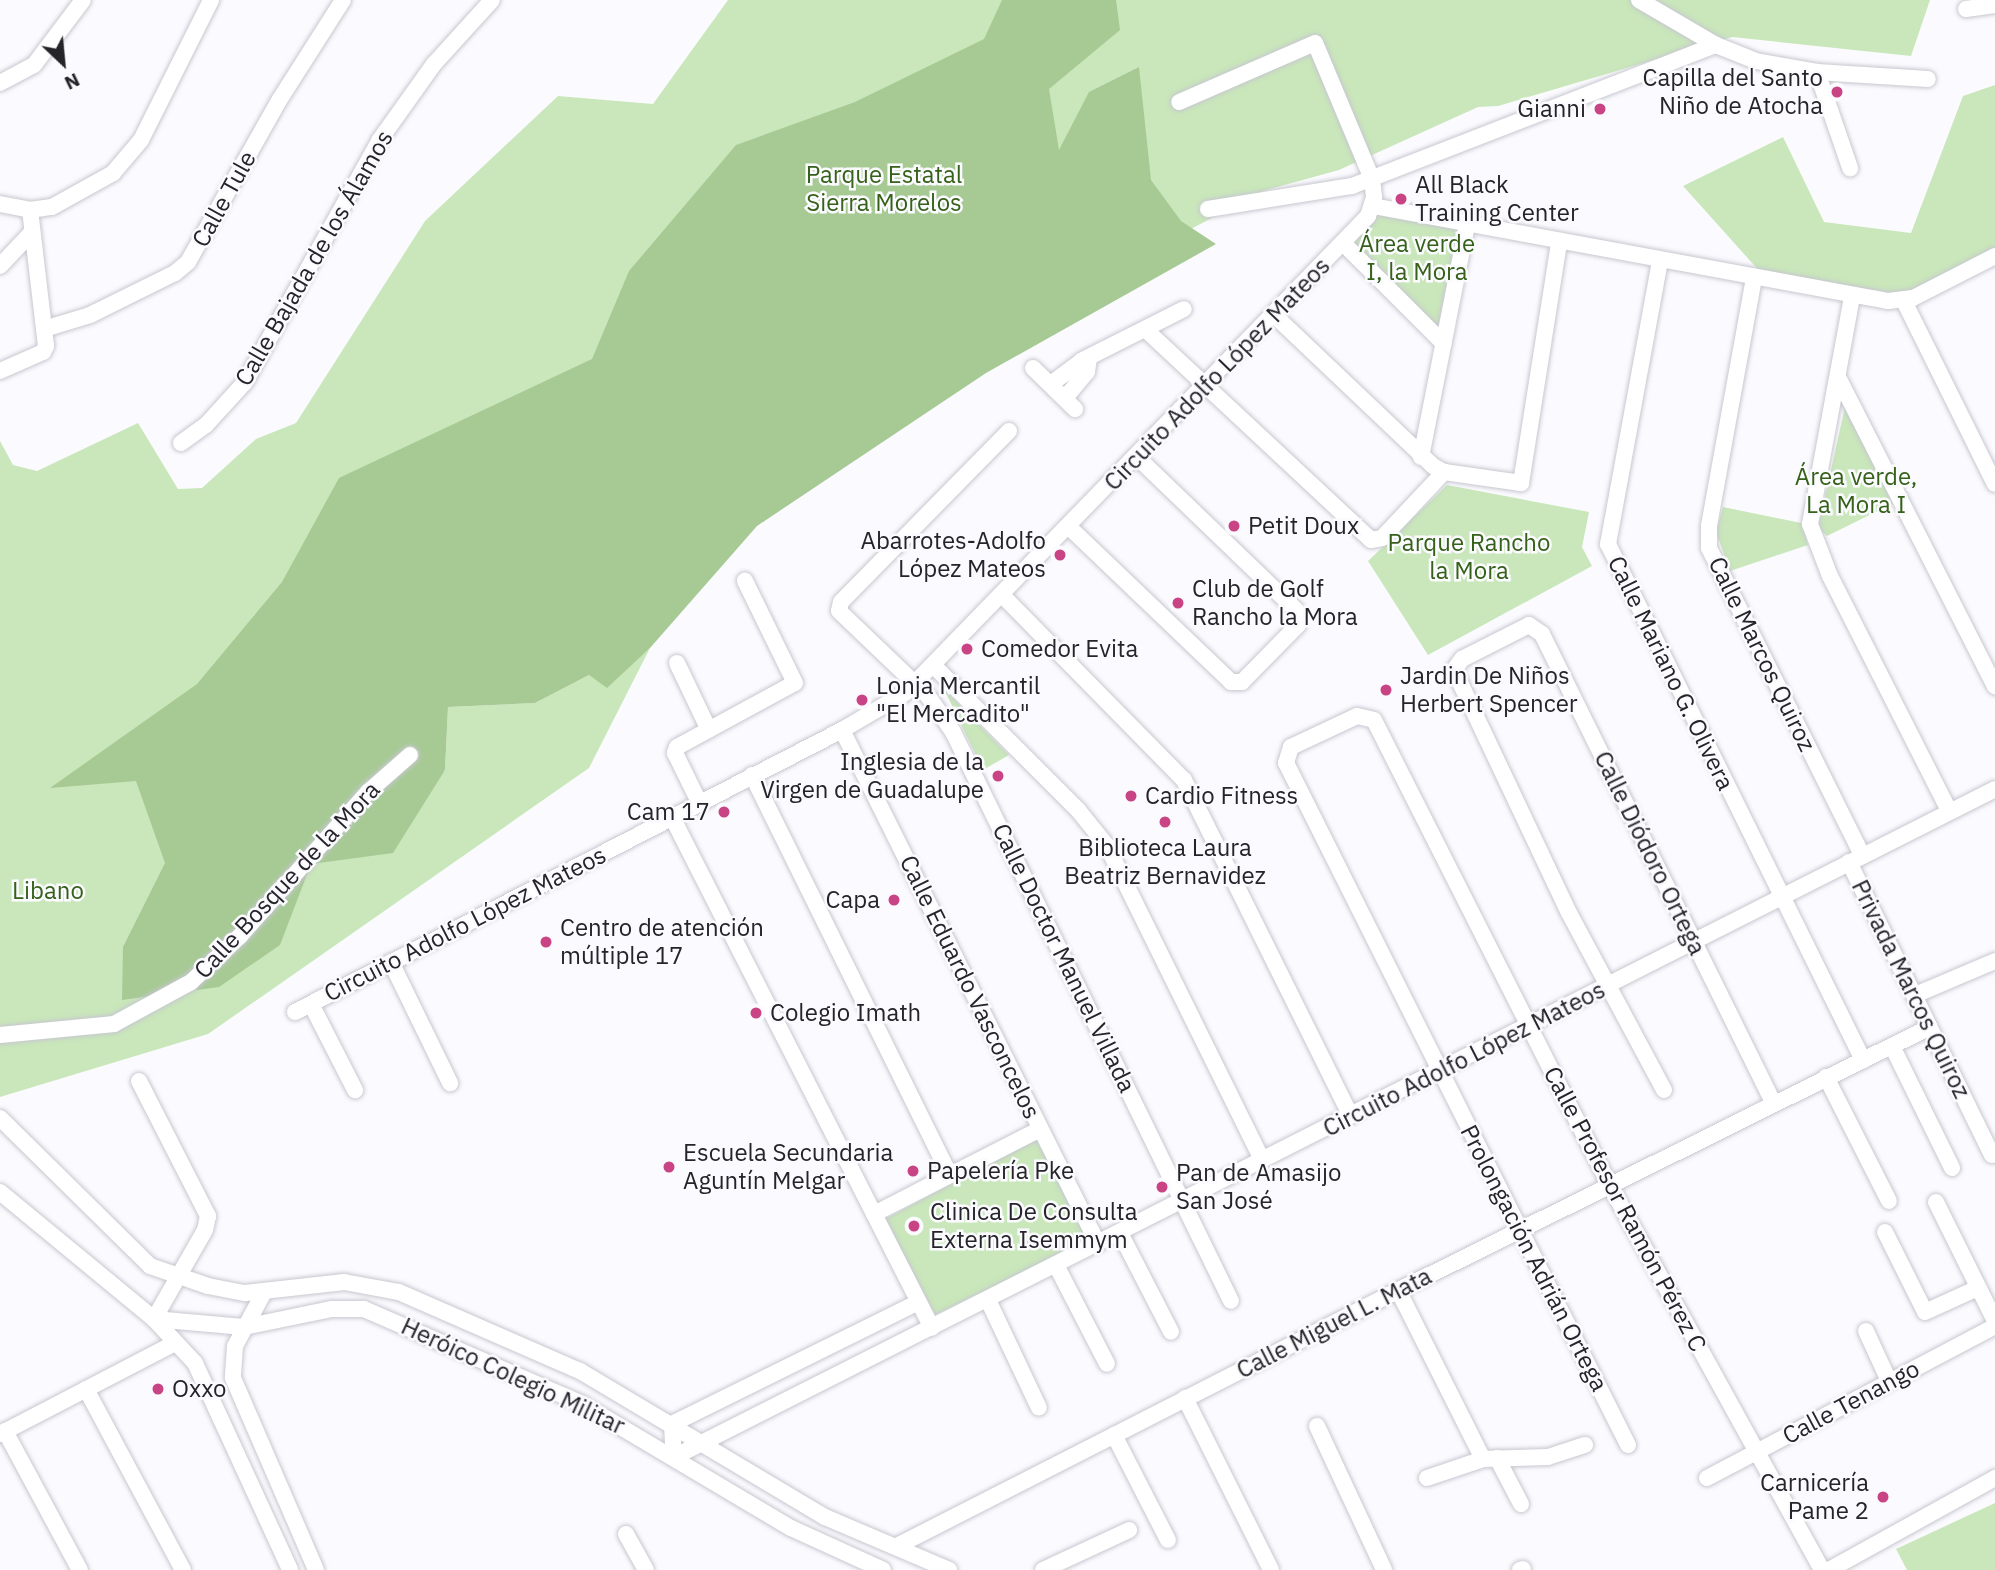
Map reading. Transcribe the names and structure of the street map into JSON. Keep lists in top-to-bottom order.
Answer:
{
  "streets": {
    "street": [
      "Calle Tule",
      "Calle Bajada de los Álamos",
      "Circuito Adolfo López Mateos",
      "Calle Marcos Quiroz",
      "Calle Mariano G. Olivera",
      "Calle Diódoro Ortega",
      "Calle Bosque de la Mora",
      "Calle Doctor Manuel Villada",
      "Calle Eduardo Vasconcelos",
      "Privada Marcos Quiroz",
      "Calle Profesor Ramón Pérez C",
      "Prolongación Adrián Ortega",
      "Calle Miguel L. Mata",
      "Heróico Colegio Militar",
      "Calle Tenango"
    ]
  },
  "crossings": [
    ["Circuito Adolfo López Mateos", "Calle Marcos Quiroz"],
    ["Circuito Adolfo López Mateos", "Calle Mariano G. Olivera"],
    ["Circuito Adolfo López Mateos", "Calle Diódoro Ortega"],
    ["Circuito Adolfo López Mateos", "Calle Doctor Manuel Villada"],
    ["Circuito Adolfo López Mateos", "Calle Eduardo Vasconcelos"],
    ["Circuito Adolfo López Mateos", "Privada Marcos Quiroz"],
    ["Circuito Adolfo López Mateos", "Calle Profesor Ramón Pérez C"],
    ["Circuito Adolfo López Mateos", "Prolongación Adrián Ortega"],
    ["Circuito Adolfo López Mateos", "Heróico Colegio Militar"],
    ["Calle Marcos Quiroz", "Privada Marcos Quiroz"],
    ["Calle Mariano G. Olivera", "Calle Miguel L. Mata"],
    ["Calle Diódoro Ortega", "Calle Miguel L. Mata"],
    ["Privada Marcos Quiroz", "Calle Miguel L. Mata"],
    ["Calle Profesor Ramón Pérez C", "Prolongación Adrián Ortega"],
    ["Calle Profesor Ramón Pérez C", "Calle Miguel L. Mata"],
    ["Calle Profesor Ramón Pérez C", "Calle Tenango"],
    ["Prolongación Adrián Ortega", "Calle Miguel L. Mata"],
    ["Calle Miguel L. Mata", "Heróico Colegio Militar"]
  ],
  "parks": [
    "Parque Estatal Sierra Morelos",
    "Área verde I, la Mora",
    "Área verde, La Mora I",
    "Parque Rancho la Mora",
    "Libano"
  ],
  "places": [
    "Capilla del Santo Niño de Atocha",
    "Gianni",
    "All Black Training Center",
    "Petit Doux",
    "Abarrotes-Adolfo López Mateos",
    "Club de Golf Rancho la Mora",
    "Comedor Evita",
    "Jardin De Niños Herbert Spencer",
    "Lonja Mercantil \"El Mercadito\"",
    "Inglesia de la Virgen de Guadalupe",
    "Cardio Fitness",
    "Cam 17",
    "Biblioteca Laura Beatriz Bernavidez",
    "Capa",
    "Centro de atención múltiple 17",
    "Colegio Imath",
    "Escuela Secundaria Aguntín Melgar",
    "Papelería Pke",
    "Pan de Amasijo San José",
    "Clinica De Consulta Externa Isemmym",
    "Oxxo",
    "Carnicería Pame 2"
  ],
  "north": "bottom right"
}
